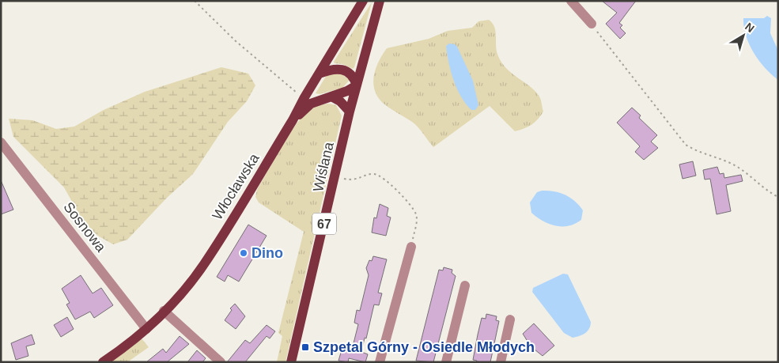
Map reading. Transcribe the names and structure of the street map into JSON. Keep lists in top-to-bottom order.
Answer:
{
  "streets": {
    "main road": ["Wiślana", "Włocławska", "67"],
    "street": ["Sosnowa"]
  },
  "crossings": [
    ["Włocławska", "Sosnowa"]
  ],
  "places": {
    "other": ["Dino"],
    "transit": ["Szpetal Górny - Osiedle Młodych"]
  },
  "north": "top right"
}
